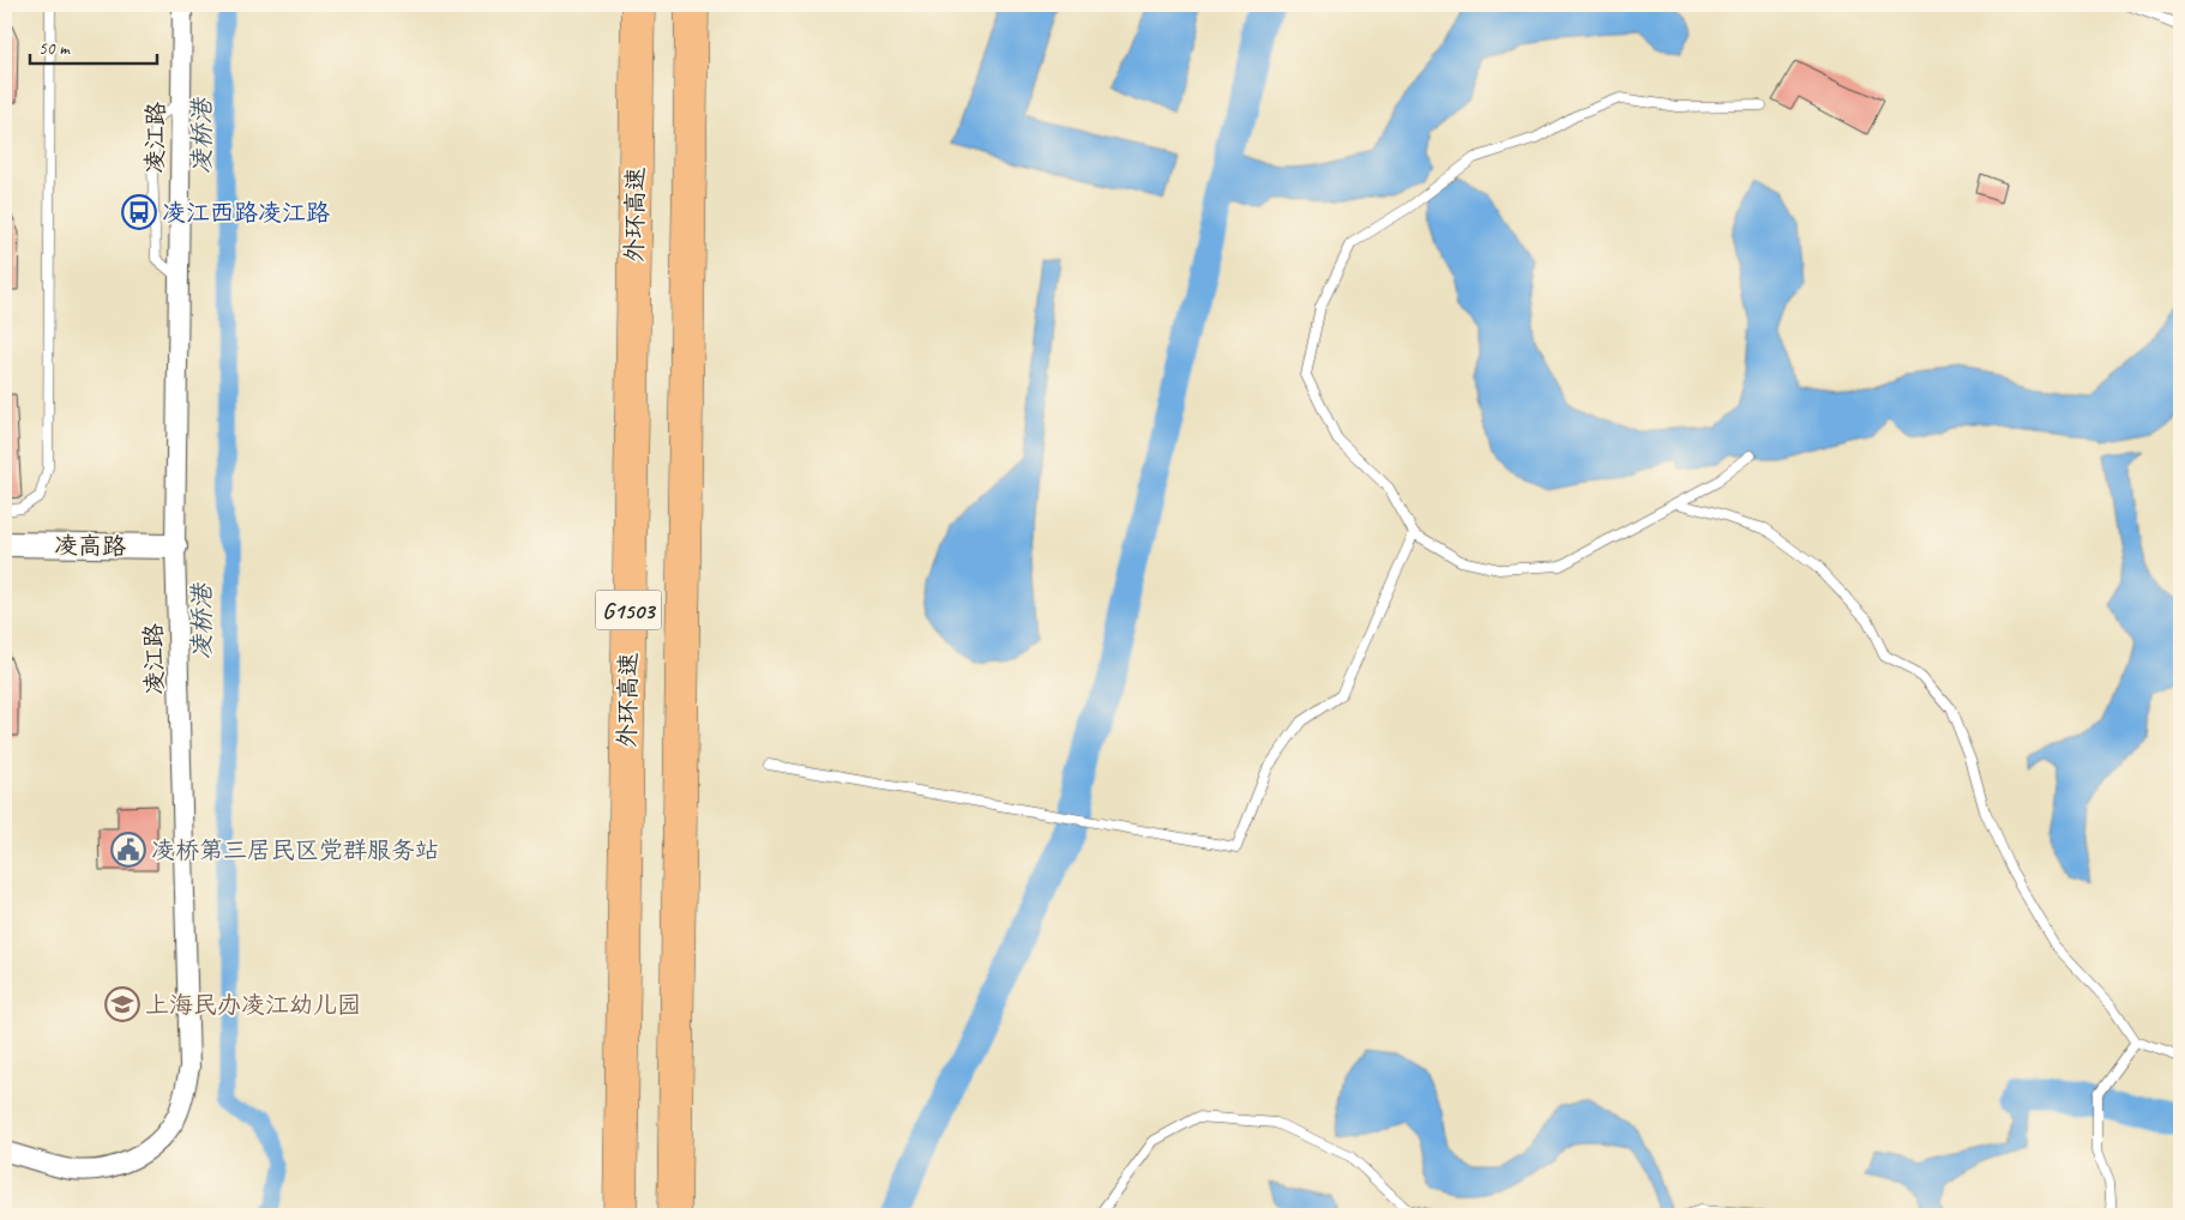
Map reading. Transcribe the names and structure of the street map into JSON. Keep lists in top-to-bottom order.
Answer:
{
  "streets": {
    "highway": ["外环高速", "G1503"],
    "street": ["凌江路", "凌高路"]
  },
  "crossings": [
    ["凌江路", "凌高路"]
  ],
  "water": ["凌桥港"],
  "places": {
    "bus stop": ["凌江西路凌江路"],
    "public building": ["凌桥第三居民区党群服务站"],
    "school or university": ["上海民办凌江幼儿园"]
  },
  "scale_bar": "50 m"
}
